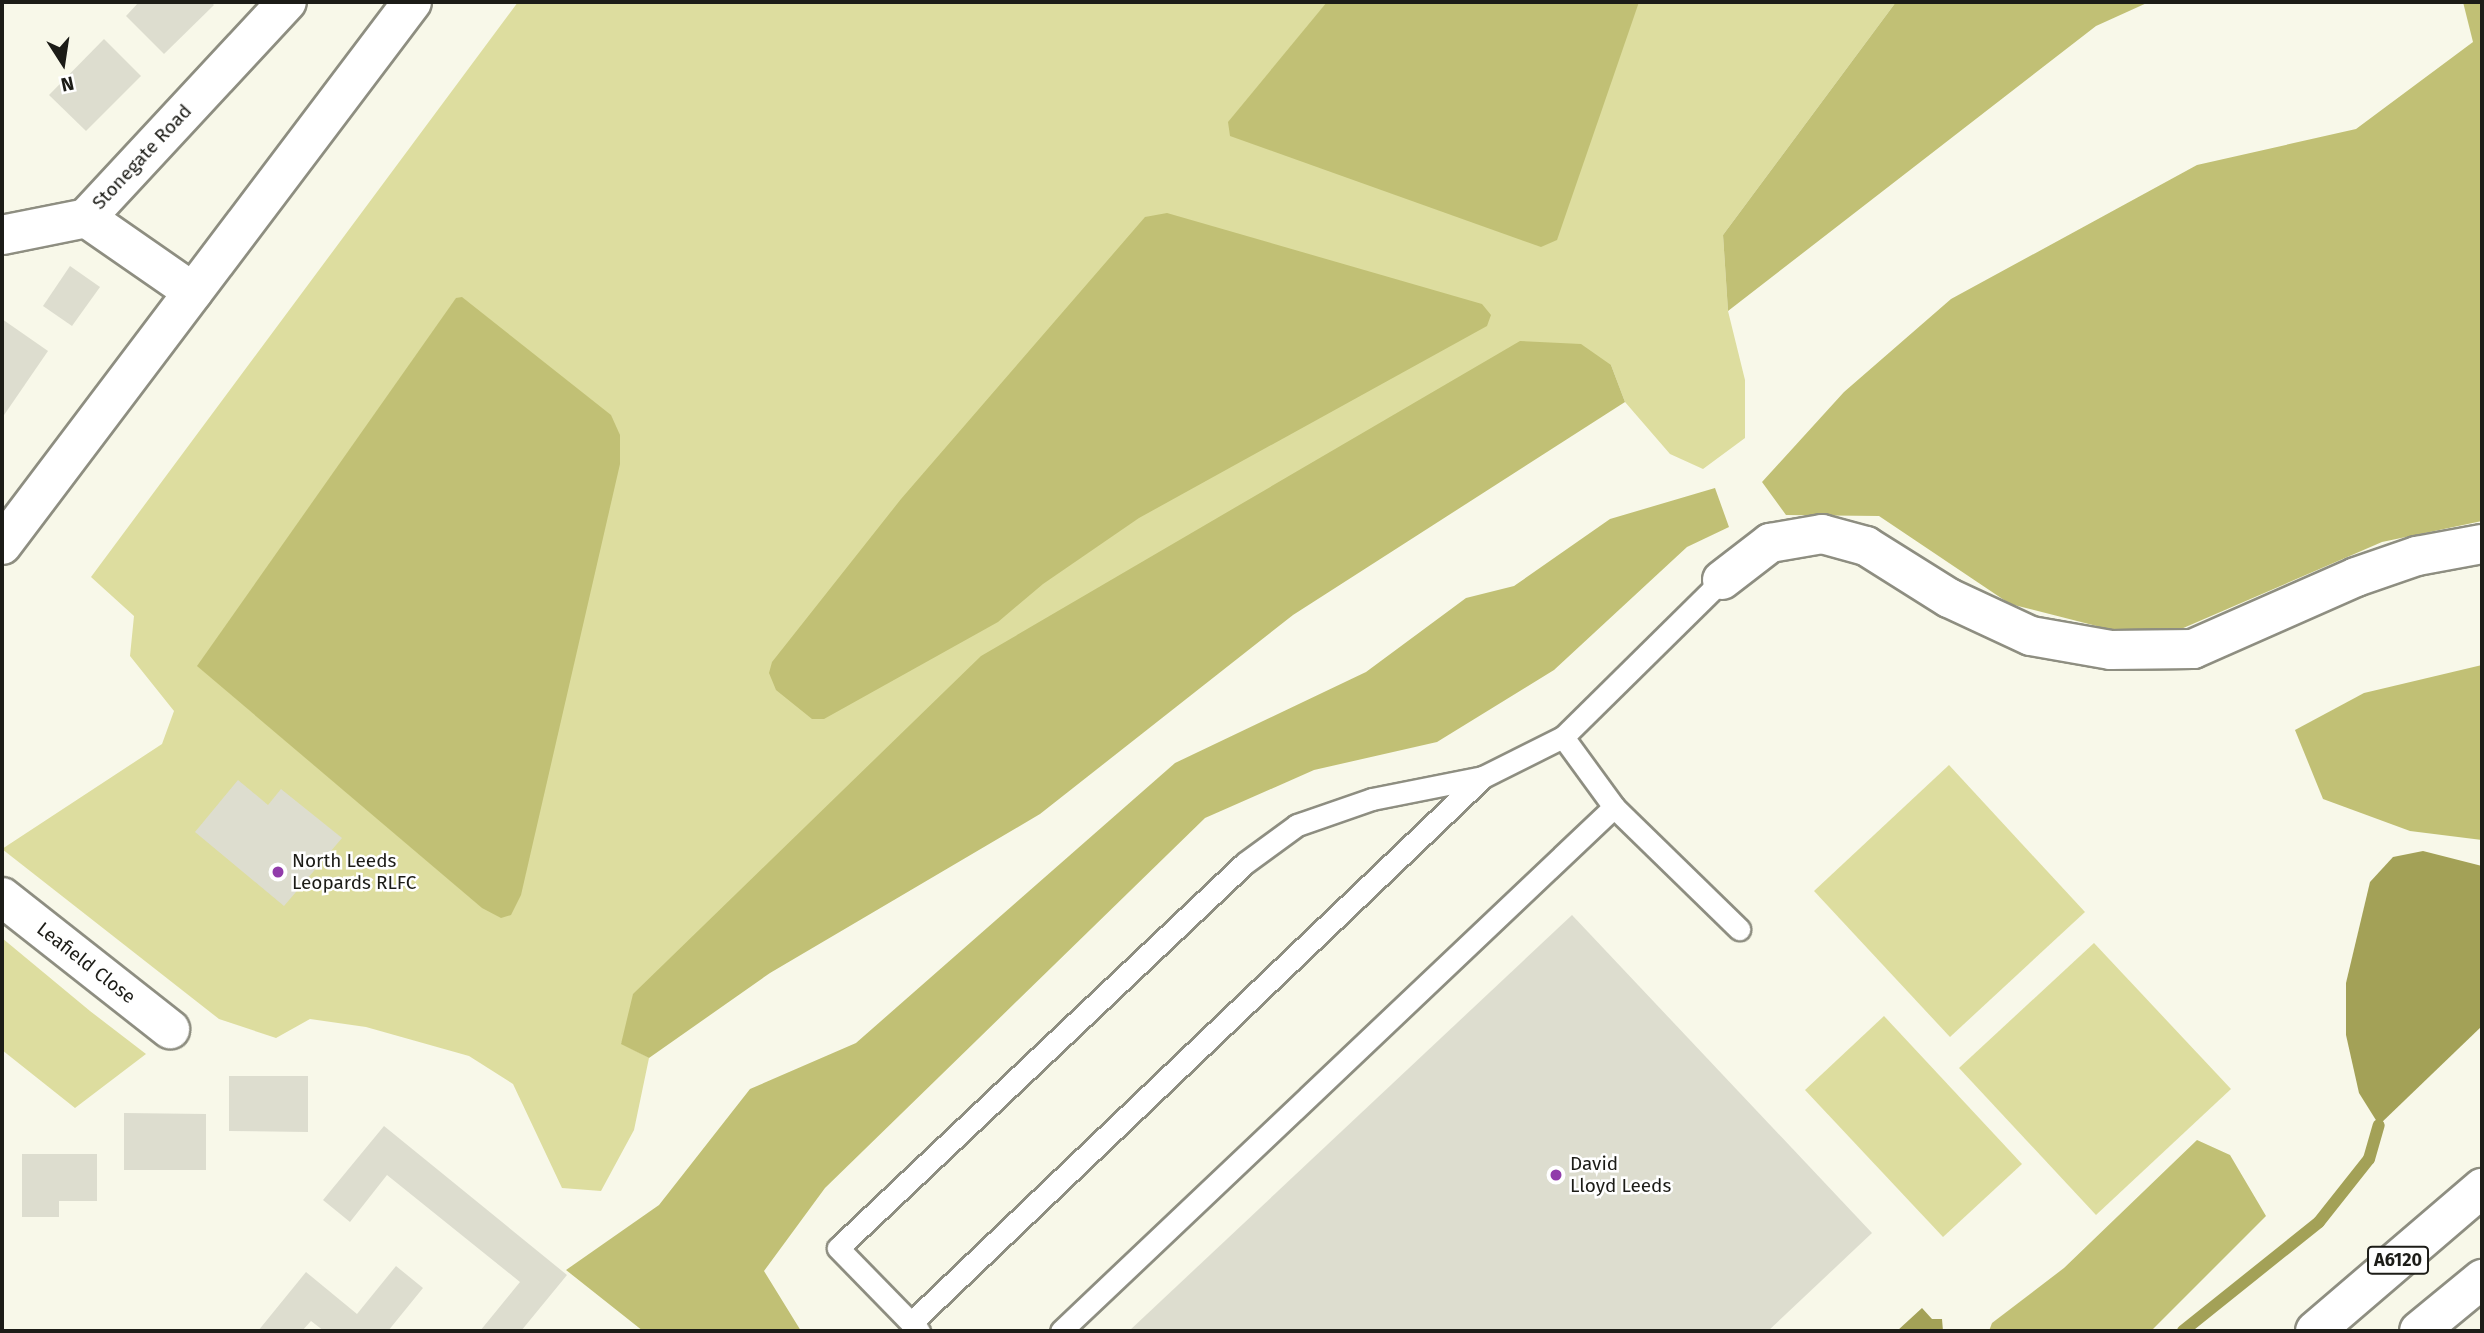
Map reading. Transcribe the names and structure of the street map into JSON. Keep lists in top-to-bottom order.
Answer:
{
  "streets": {
    "main road": ["Stonegate Road", "Leafield Close", "A6120"]
  },
  "places": ["North Leeds Leopards RLFC", "David Lloyd Leeds"],
  "north": "bottom"
}
